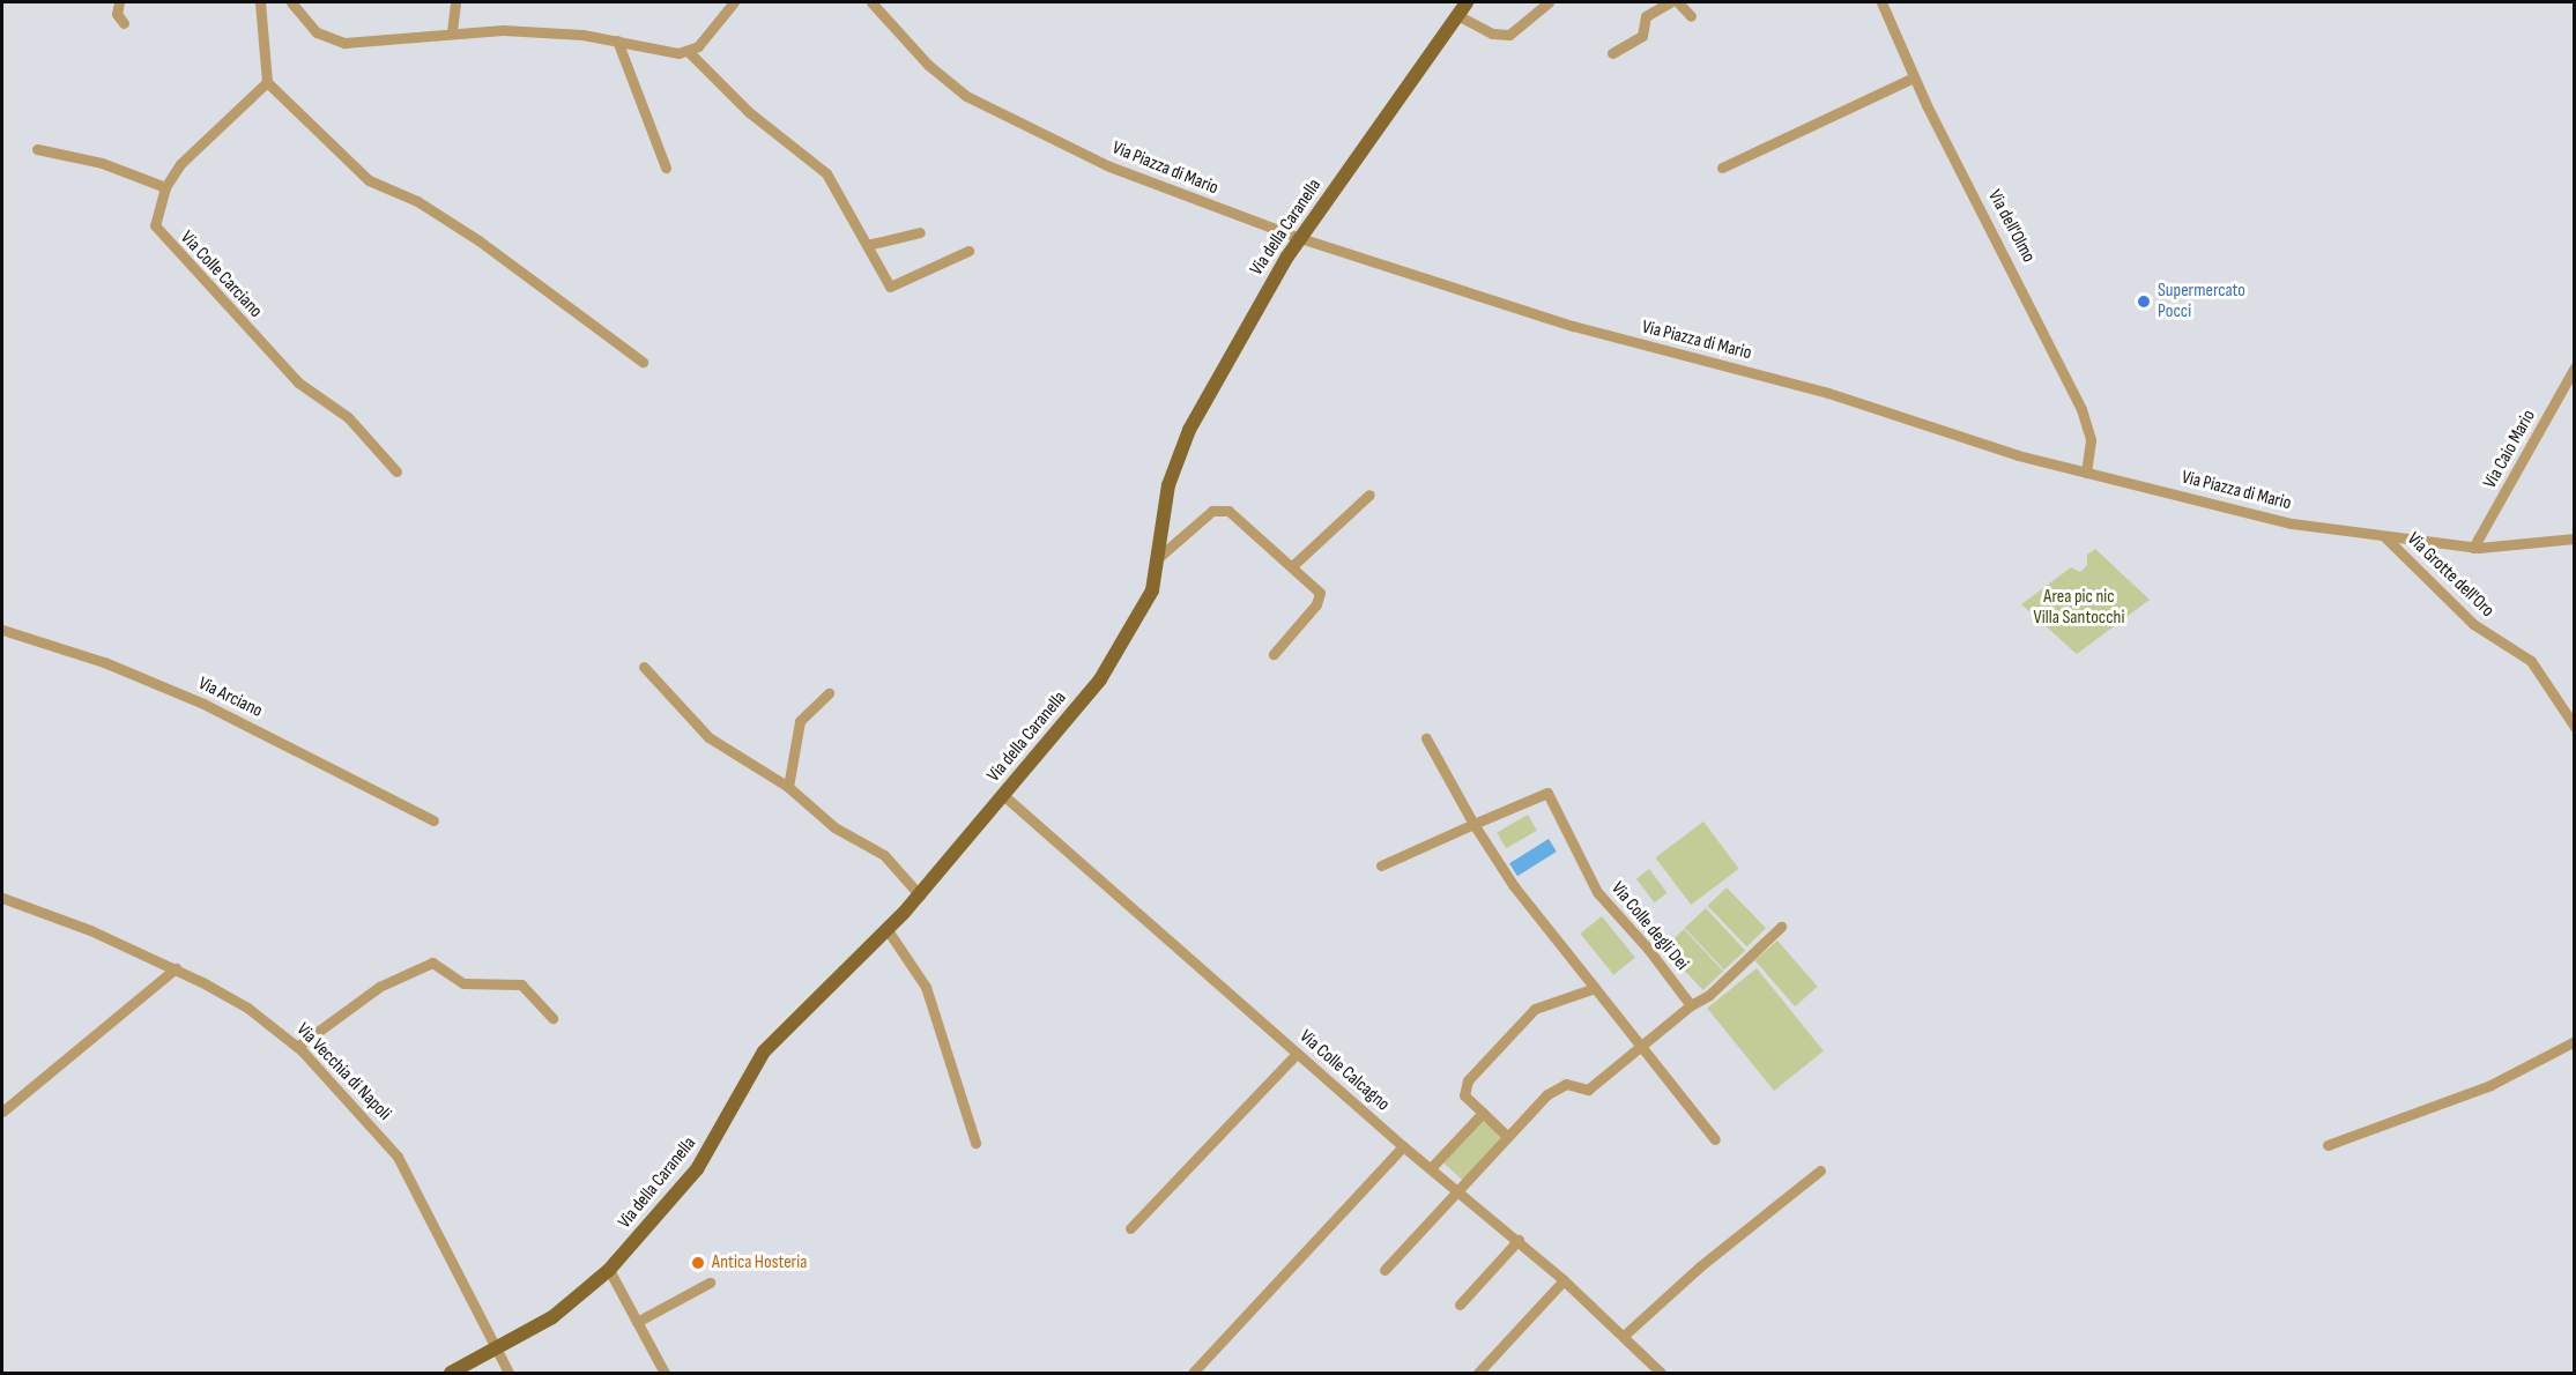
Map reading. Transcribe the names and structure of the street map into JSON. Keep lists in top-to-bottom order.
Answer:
{
  "streets": {
    "main road": ["Via della Caranella"],
    "street": [
      "Via Piazza di Mario",
      "Via dell'Olmo",
      "Via Colle Carciano",
      "Via Caio Mario",
      "Via Grotte dell'Oro",
      "Via Arciano",
      "Via Colle degli Dei",
      "Via Colle Calcagno",
      "Via Vecchia di Napoli"
    ]
  },
  "crossings": [
    ["Via Piazza di Mario", "Via dell'Olmo"],
    ["Via Piazza di Mario", "Via della Caranella"],
    ["Via Piazza di Mario", "Via Caio Mario"],
    ["Via Piazza di Mario", "Via Grotte dell'Oro"],
    ["Via della Caranella", "Via Colle Calcagno"],
    ["Via della Caranella", "Via Vecchia di Napoli"]
  ],
  "parks": ["Area pic nic Villa Santocchi"],
  "places": ["Supermercato Pocci", "Antica Hosteria"]
}
